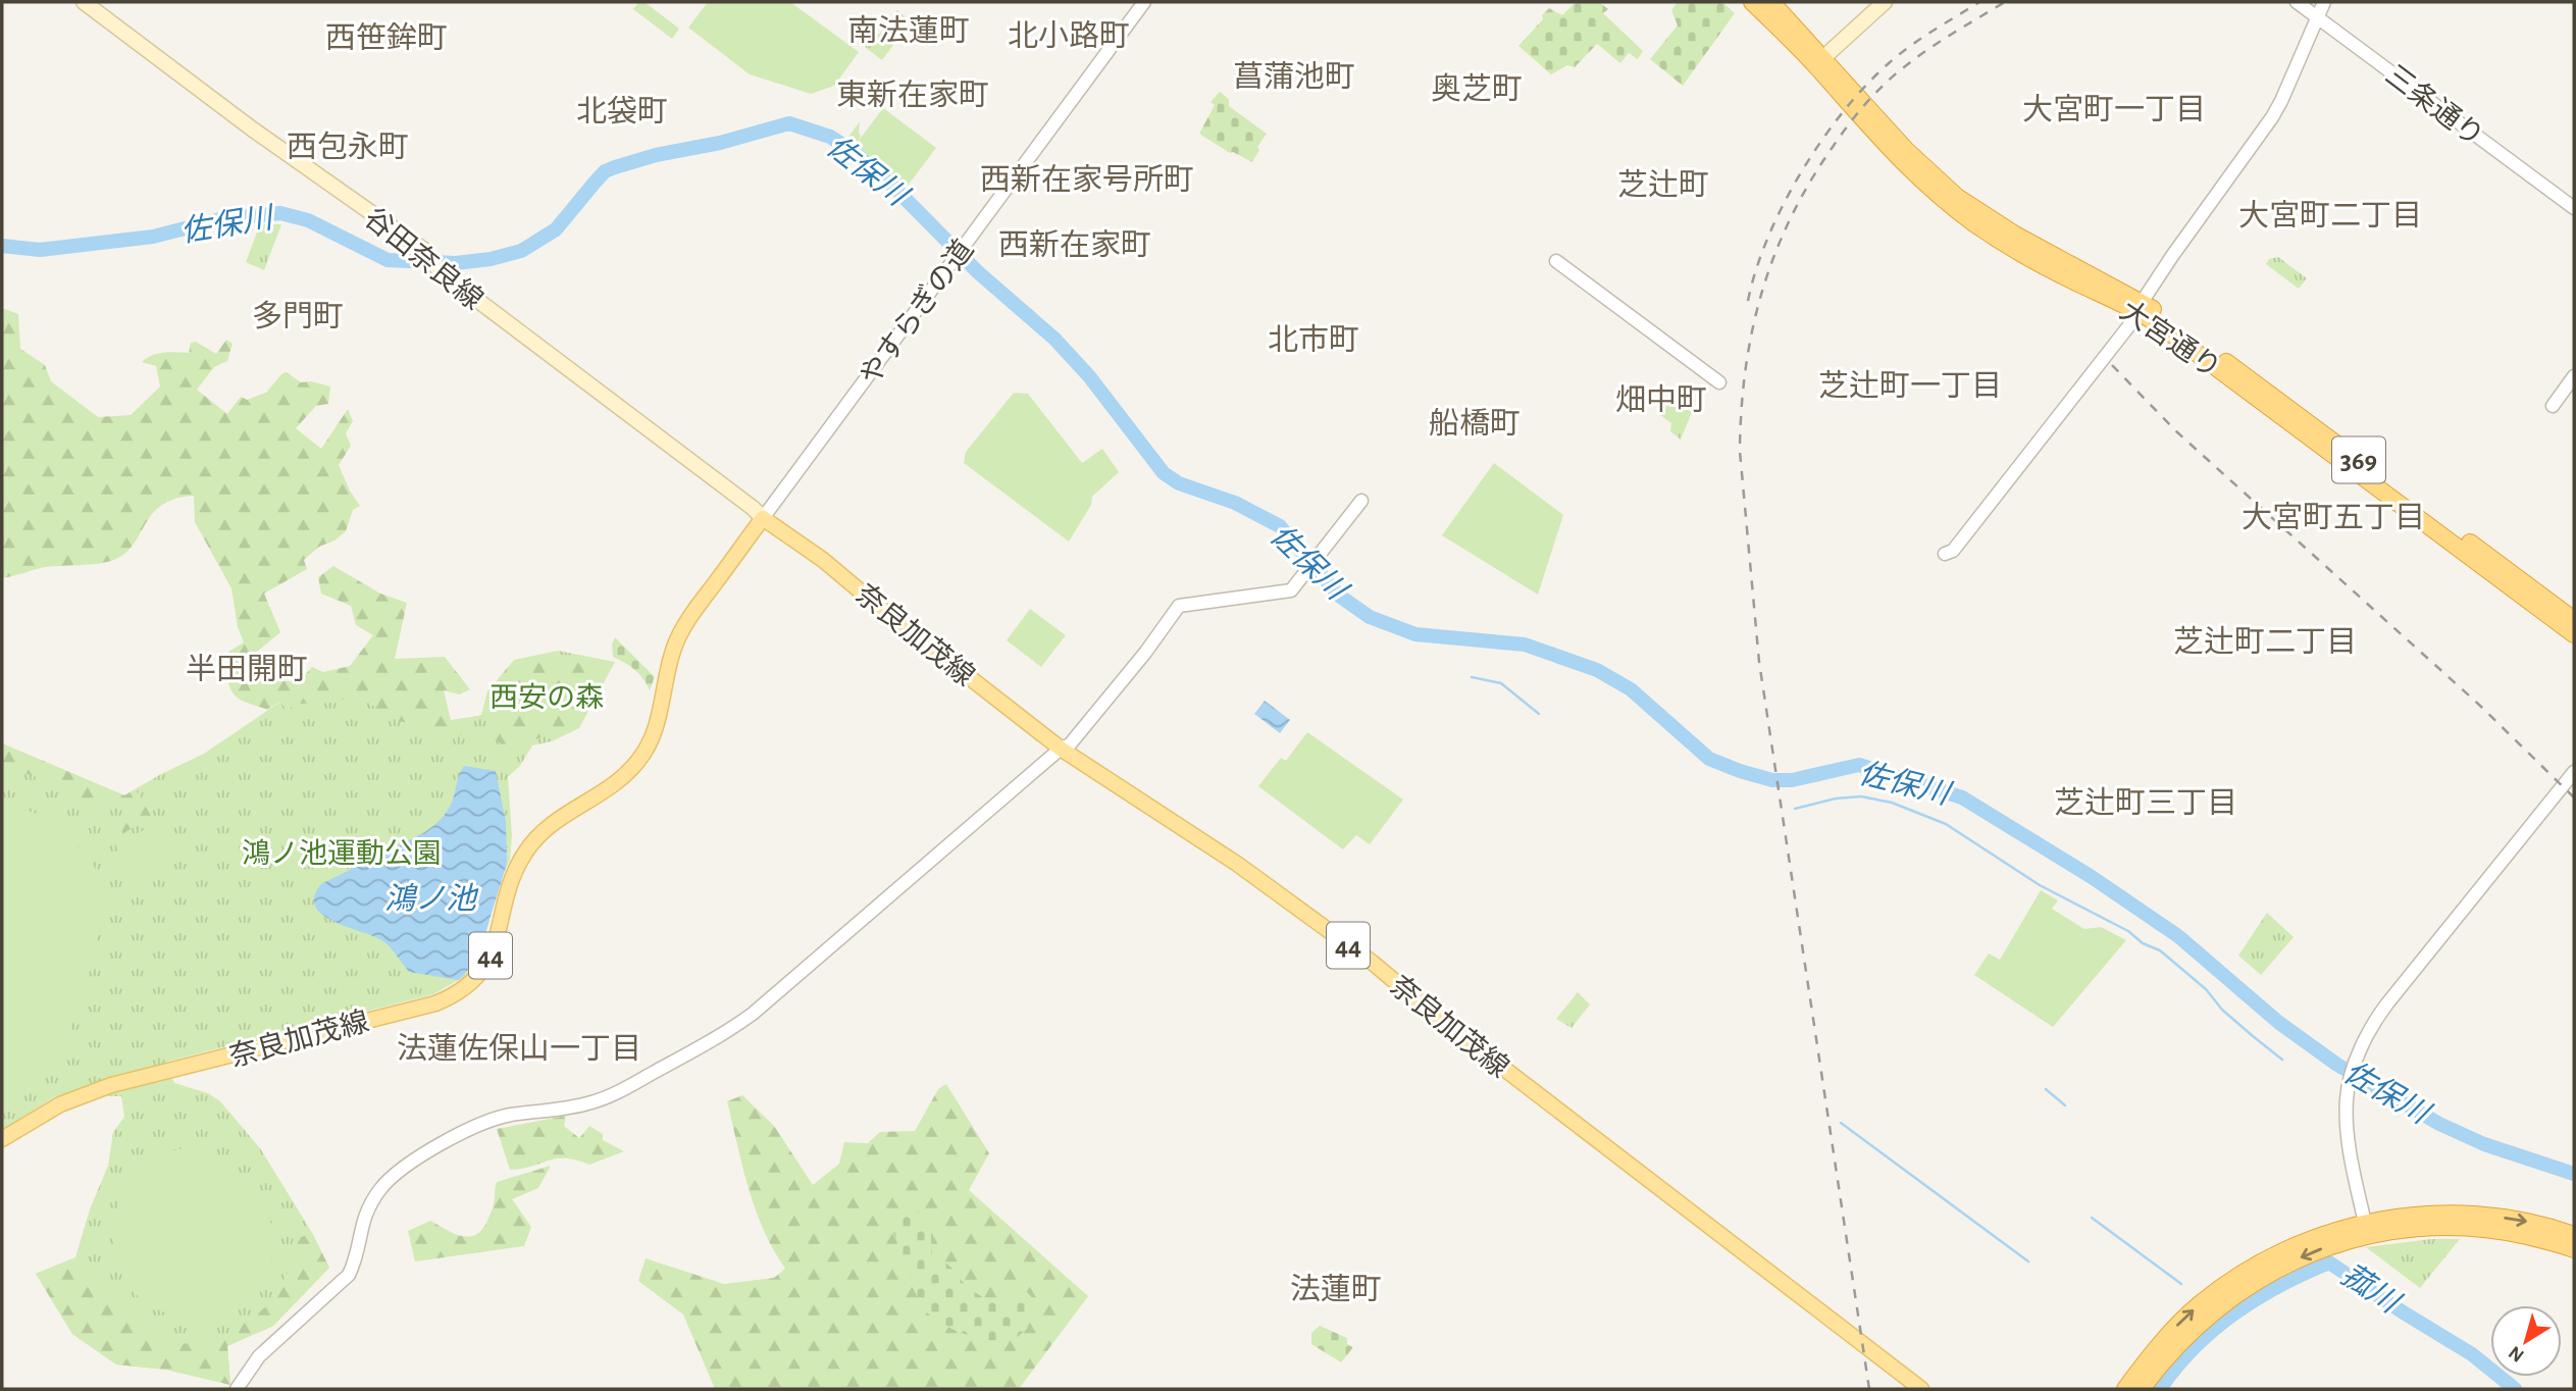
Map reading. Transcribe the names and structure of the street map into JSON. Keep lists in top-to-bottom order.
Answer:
{
  "streets": {
    "highway": ["大宮通り", "369"],
    "main road": ["谷田奈良線", "奈良加茂線", "44"],
    "street": ["三条通り", "やすらぎの道"]
  },
  "crossings": [
    ["谷田奈良線", "やすらぎの道"],
    ["谷田奈良線", "奈良加茂線"],
    ["やすらぎの道", "奈良加茂線"]
  ],
  "districts": [
    "南法蓮町",
    "北小路町",
    "西笹鉾町",
    "菖蒲池町",
    "奥芝町",
    "東新在家町",
    "大宮町一丁目",
    "北袋町",
    "西包永町",
    "西新在家号所町",
    "芝辻町",
    "大宮町二丁目",
    "西新在家町",
    "多門町",
    "北市町",
    "芝辻町一丁目",
    "畑中町",
    "船橋町",
    "大宮町五丁目",
    "芝辻町二丁目",
    "半田開町",
    "芝辻町三丁目",
    "法蓮佐保山一丁目",
    "法蓮町"
  ],
  "water": ["佐保川", "鴻ノ池", "菰川"],
  "parks": ["西安の森", "鴻ノ池運動公園"],
  "north": "bottom left"
}
